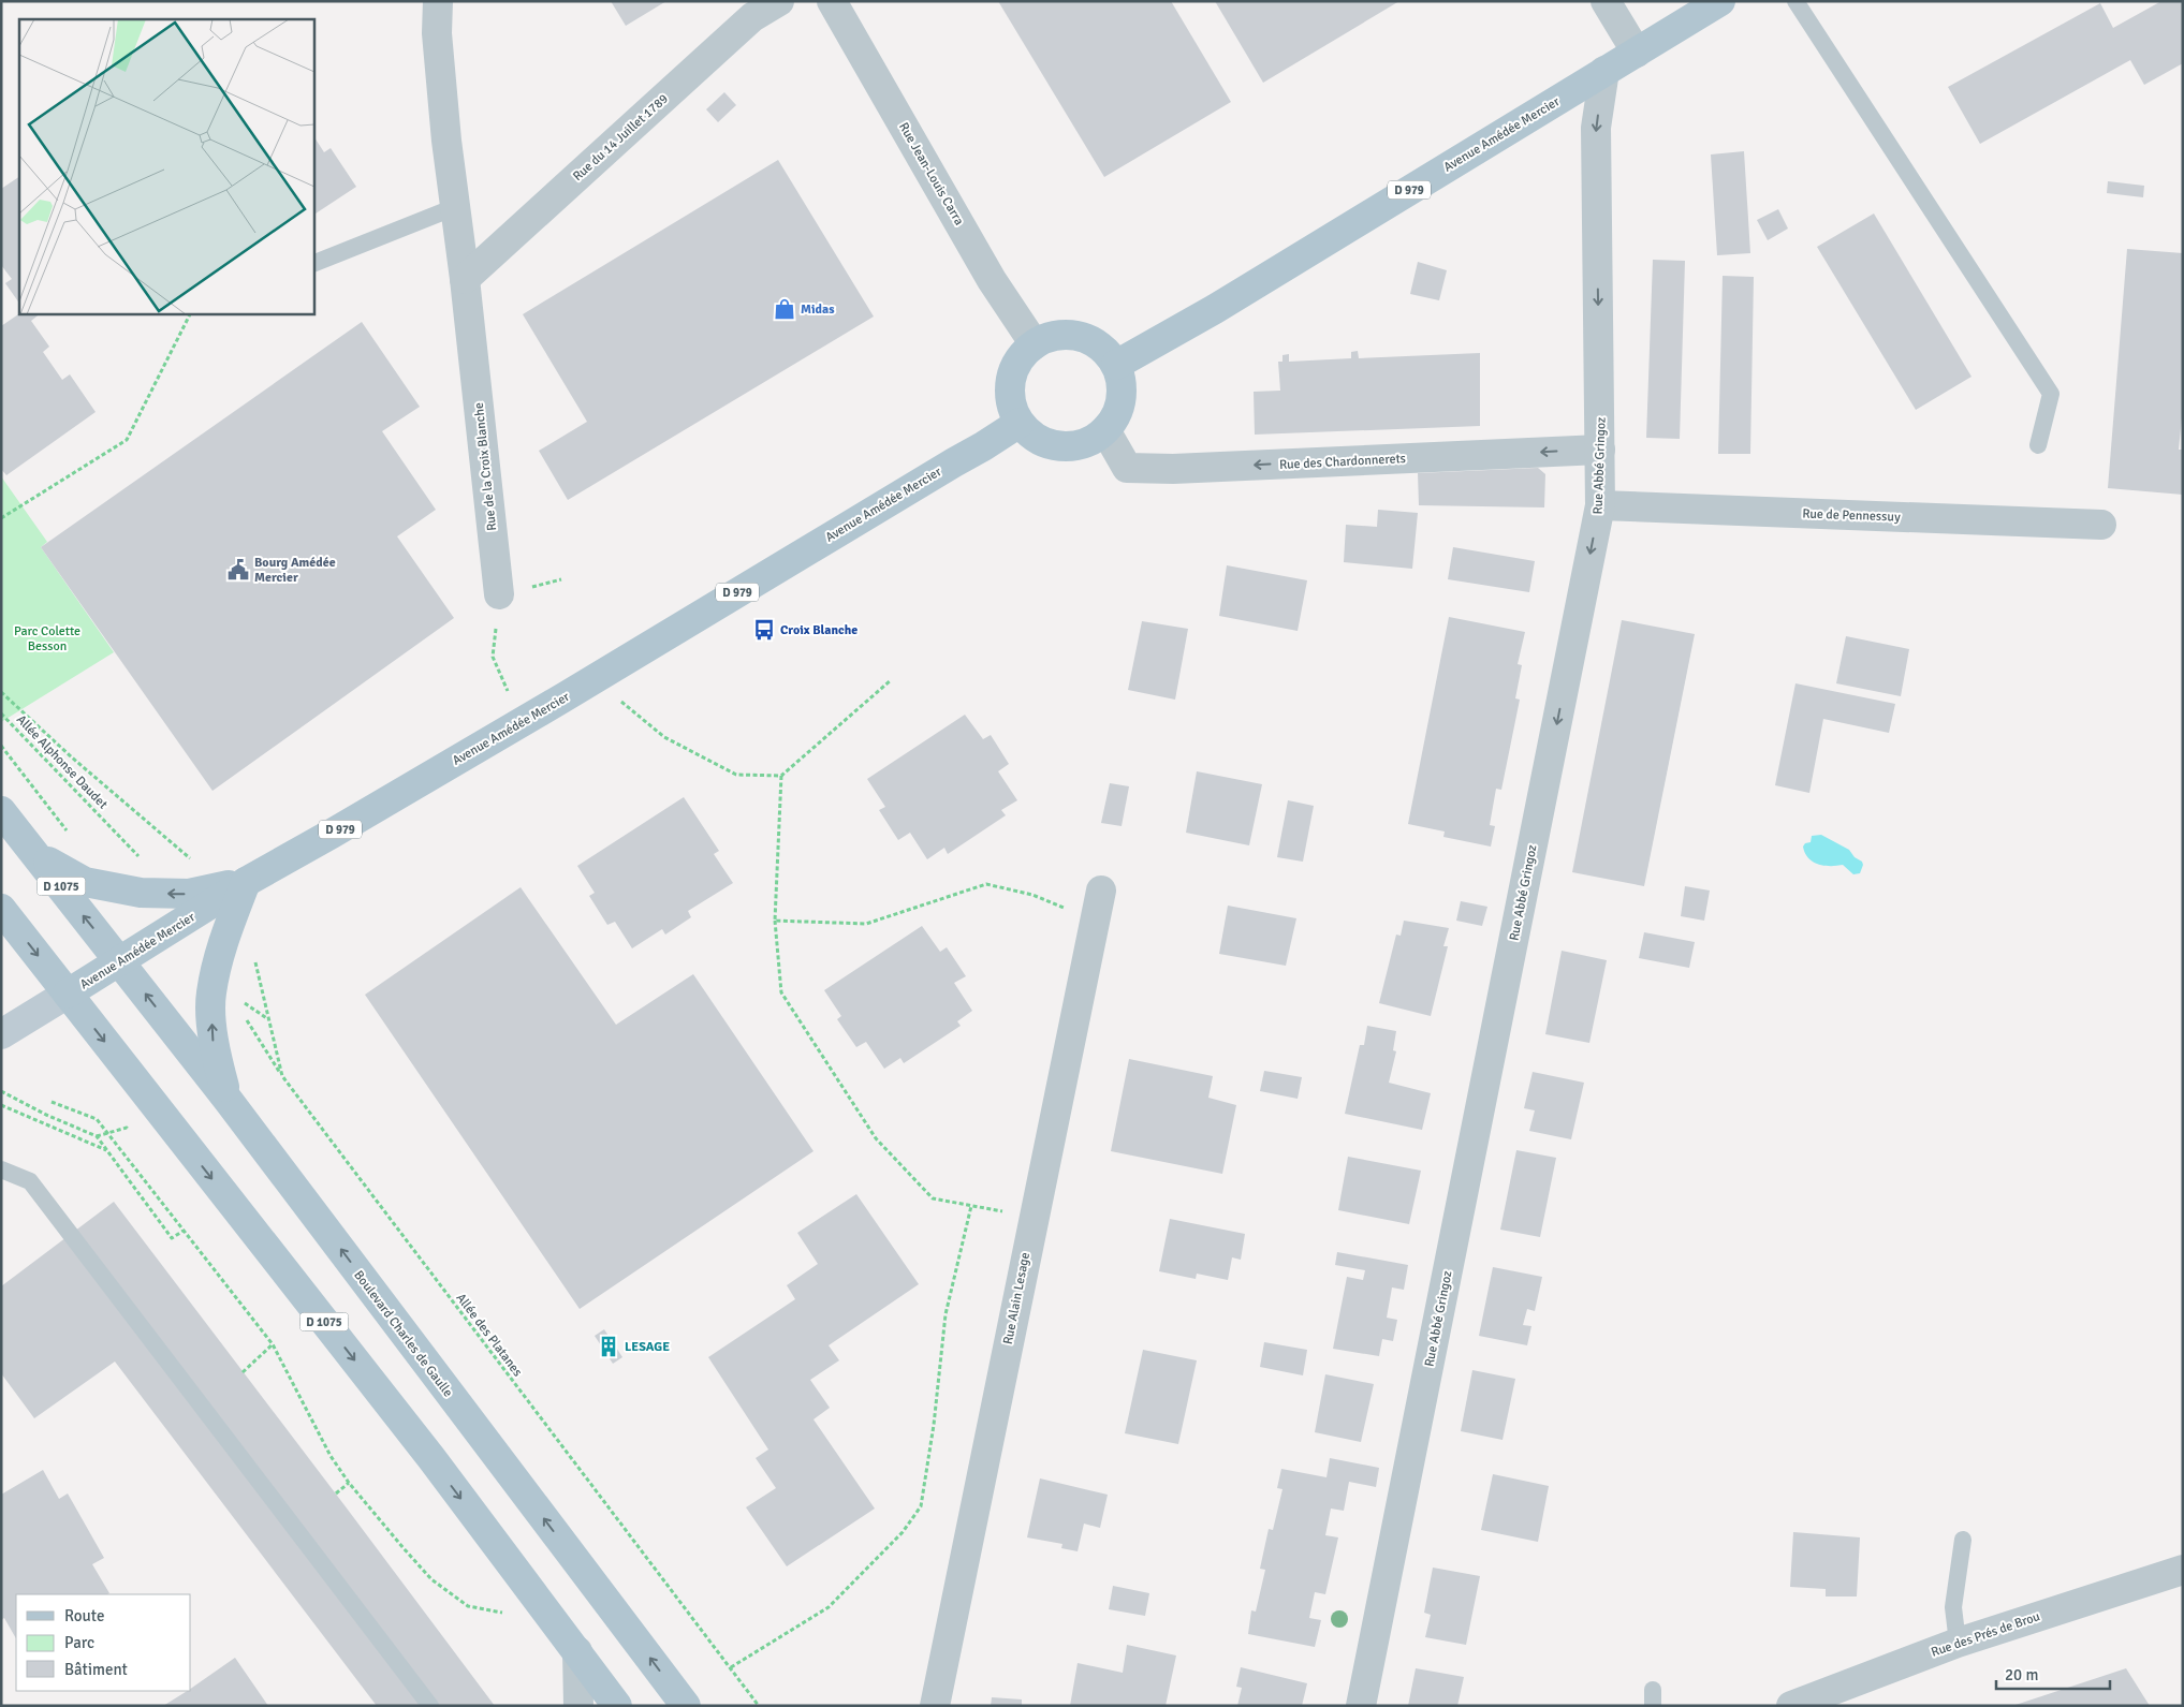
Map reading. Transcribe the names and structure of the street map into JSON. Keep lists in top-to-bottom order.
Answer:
{
  "streets": {
    "main road": [
      "Avenue Amédée Mercier",
      "D 979",
      "D 1075",
      "Boulevard Charles de Gaulle"
    ],
    "street": [
      "Rue du 14 Juillet 1789",
      "Rue Jean-Louis Carra",
      "Rue des Chardonnerets",
      "Rue Abbé Gringoz",
      "Rue de la Croix Blanche",
      "Rue de Pennessuy",
      "Rue Alain Lesage",
      "Rue des Prés de Brou"
    ],
    "path": ["Allée Alphonse Daudet", "Allée des Platanes"]
  },
  "crossings": [
    ["Avenue Amédée Mercier", "Rue Jean-Louis Carra"],
    ["Avenue Amédée Mercier", "Rue des Chardonnerets"],
    ["Avenue Amédée Mercier", "Rue Abbé Gringoz"],
    ["Avenue Amédée Mercier", "D 1075"],
    ["Avenue Amédée Mercier", "Boulevard Charles de Gaulle"],
    ["Rue du 14 Juillet 1789", "Rue de la Croix Blanche"],
    ["Rue Jean-Louis Carra", "Rue des Chardonnerets"],
    ["Rue des Chardonnerets", "Rue Abbé Gringoz"],
    ["Rue Abbé Gringoz", "Rue de Pennessuy"],
    ["D 1075", "Boulevard Charles de Gaulle"]
  ],
  "one_way": ["Rue des Chardonnerets", "Rue Abbé Gringoz"],
  "parks": ["Parc Colette Besson"],
  "places": {
    "shop": ["Midas"],
    "public building": ["Bourg Amédée Mercier"],
    "bus stop": ["Croix Blanche"],
    "building": ["LESAGE"]
  },
  "legend": ["Route", "Parc", "Bâtiment"],
  "scale_bar": "20 m"
}
